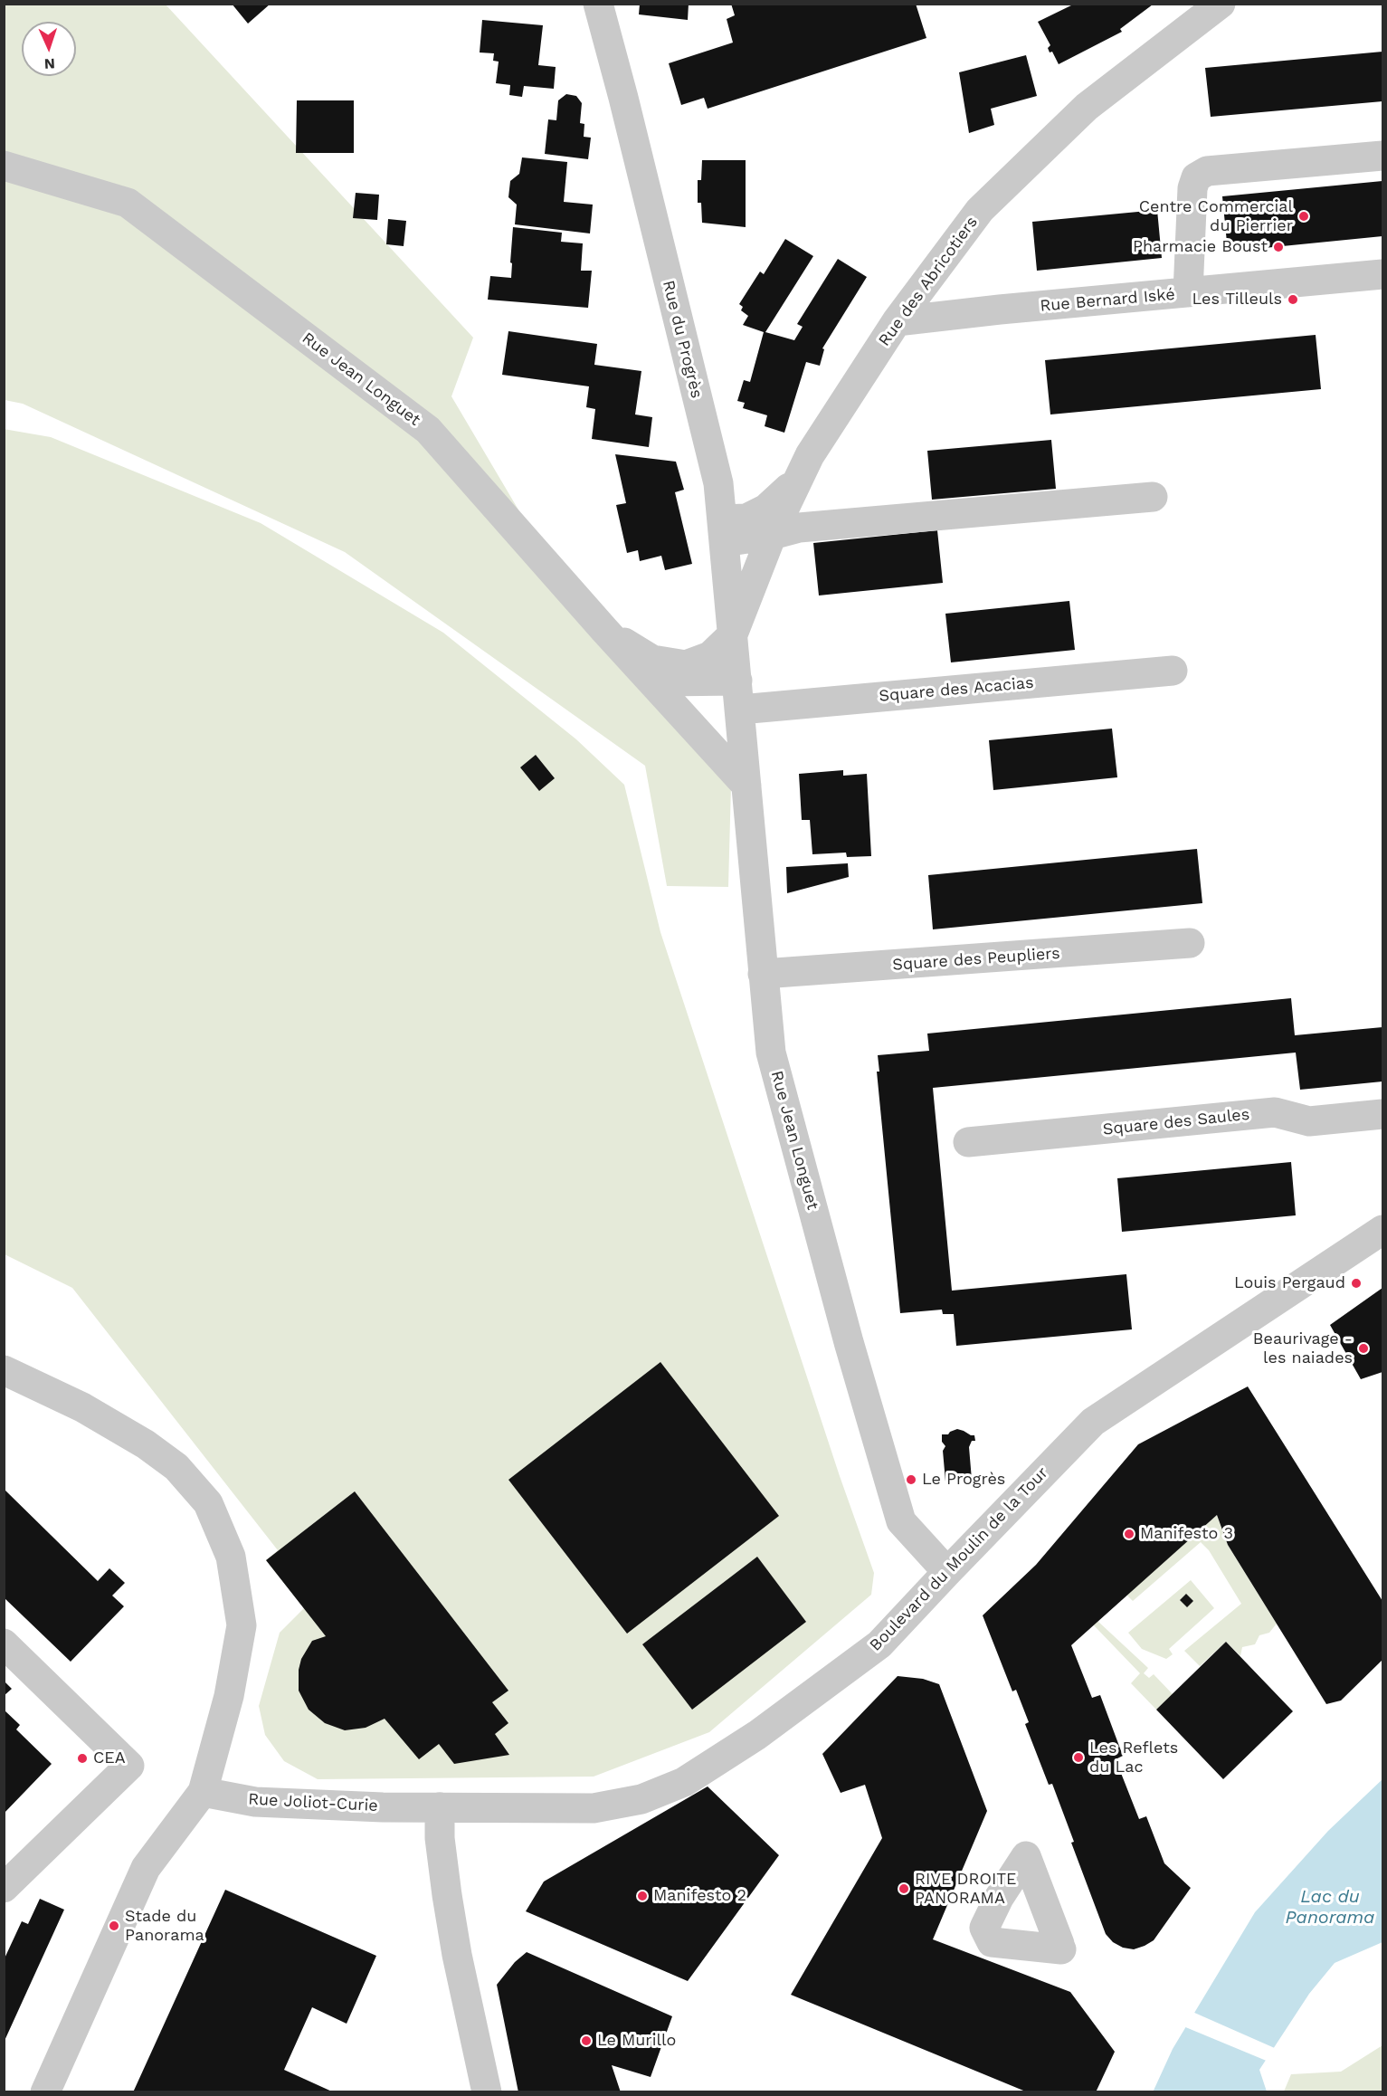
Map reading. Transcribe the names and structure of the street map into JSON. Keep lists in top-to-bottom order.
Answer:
{
  "streets": {
    "street": [
      "Rue des Abricotiers",
      "Rue Bernard Iské",
      "Rue du Progrès",
      "Rue Jean Longuet",
      "Square des Acacias",
      "Square des Peupliers",
      "Square des Saules",
      "Boulevard du Moulin de la Tour",
      "Rue Joliot-Curie"
    ]
  },
  "crossings": [
    ["Rue des Abricotiers", "Rue Bernard Iské"],
    ["Rue des Abricotiers", "Rue du Progrès"],
    ["Rue du Progrès", "Rue Jean Longuet"],
    ["Rue Jean Longuet", "Square des Acacias"],
    ["Rue Jean Longuet", "Square des Peupliers"],
    ["Rue Jean Longuet", "Boulevard du Moulin de la Tour"],
    ["Boulevard du Moulin de la Tour", "Rue Joliot-Curie"]
  ],
  "water": ["Lac du Panorama"],
  "places": [
    "Centre Commercial du Pierrier",
    "Pharmacie Boust",
    "Les Tilleuls",
    "Louis Pergaud",
    "Beaurivage - les naiades",
    "Le Progrès",
    "Manifesto 3",
    "Les Reflets du Lac",
    "CEA",
    "RIVE DROITE PANORAMA",
    "Manifesto 2",
    "Stade du Panorama",
    "Le Murillo"
  ],
  "north": "bottom"
}
